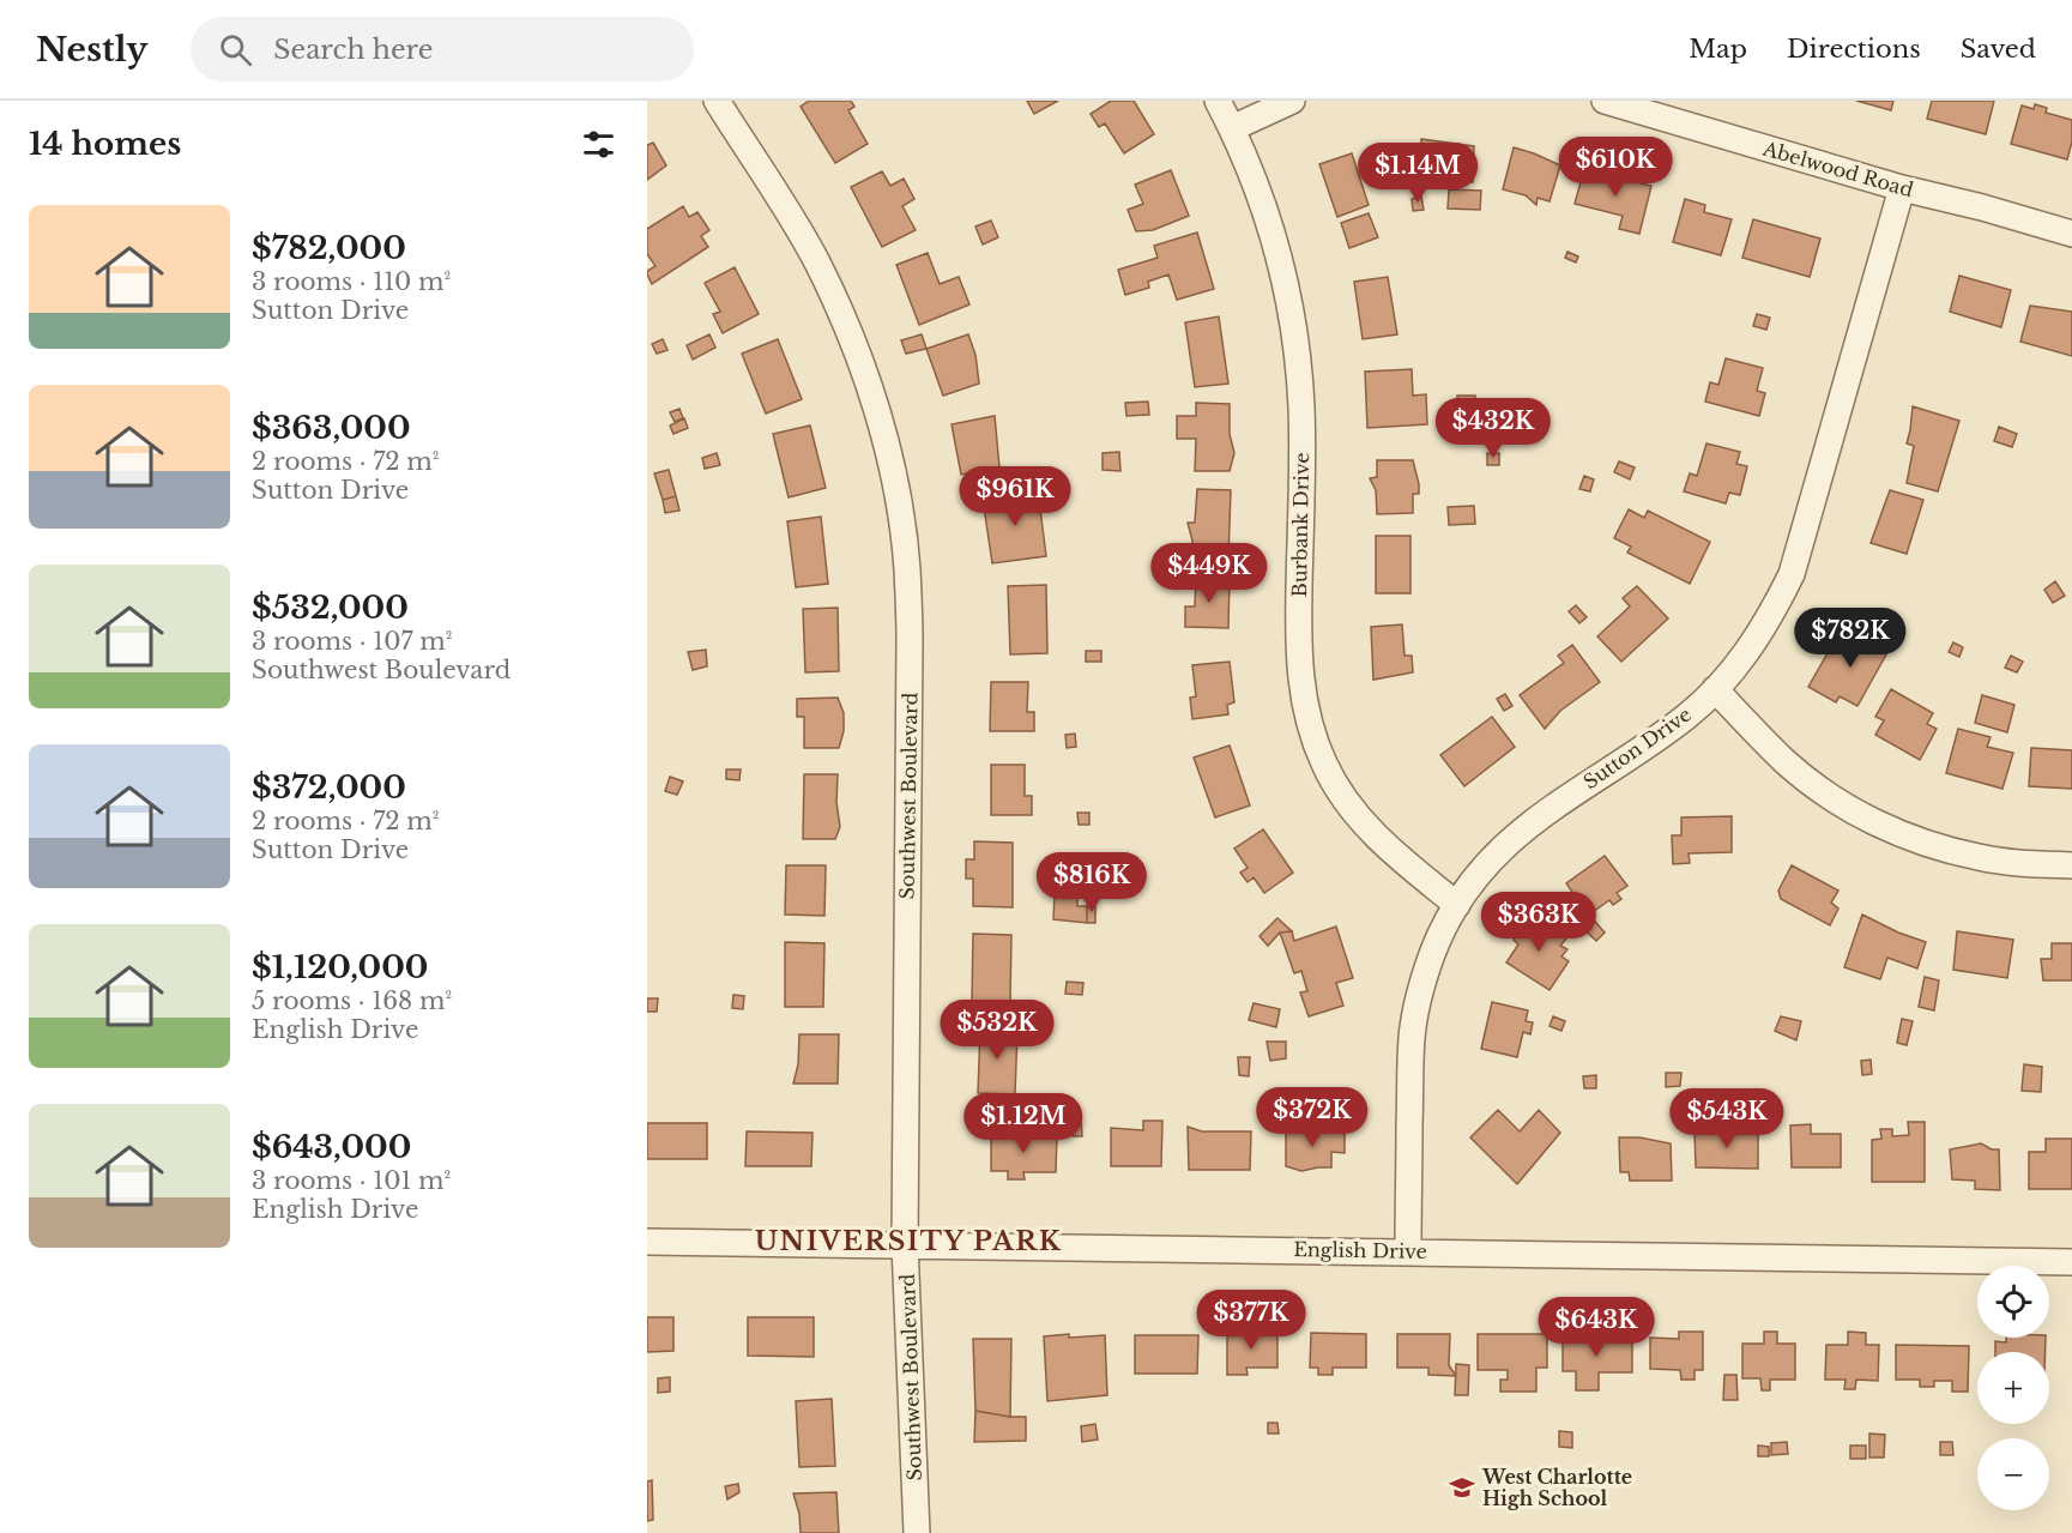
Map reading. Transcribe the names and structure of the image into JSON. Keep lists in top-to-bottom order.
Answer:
{
  "streets": {
    "street": [
      "Abelwood Road",
      "Burbank Drive",
      "Sutton Drive",
      "Southwest Boulevard",
      "English Drive"
    ]
  },
  "crossings": [
    ["Abelwood Road", "Sutton Drive"],
    ["Burbank Drive", "Sutton Drive"],
    ["Sutton Drive", "English Drive"],
    ["Southwest Boulevard", "English Drive"]
  ],
  "districts": ["UNIVERSITY PARK"],
  "places": {
    "school or university": ["West Charlotte High School"]
  },
  "page": {
    "header": "Nestly",
    "search": "Search here",
    "nav": ["Map", "Directions", "Saved"],
    "heading": "14 homes",
    "price": [
      "$610K",
      "$1.14M",
      "$432K",
      "$961K",
      "$449K",
      "$782K",
      "$816K",
      "$363K",
      "$532K",
      "$372K",
      "$543K",
      "$1.12M",
      "$377K",
      "$643K"
    ],
    "list": [
      {
        "name": "$782,000",
        "note": "3 rooms · 110 m² · Sutton Drive"
      },
      {
        "name": "$363,000",
        "note": "2 rooms · 72 m² · Sutton Drive"
      },
      {
        "name": "$532,000",
        "note": "3 rooms · 107 m² · Southwest Boulevard"
      },
      {
        "name": "$372,000",
        "note": "2 rooms · 72 m² · Sutton Drive"
      },
      {
        "name": "$1,120,000",
        "note": "5 rooms · 168 m² · English Drive"
      },
      {
        "name": "$643,000",
        "note": "3 rooms · 101 m² · English Drive"
      }
    ],
    "map_buttons": ["+", "−"]
  }
}
